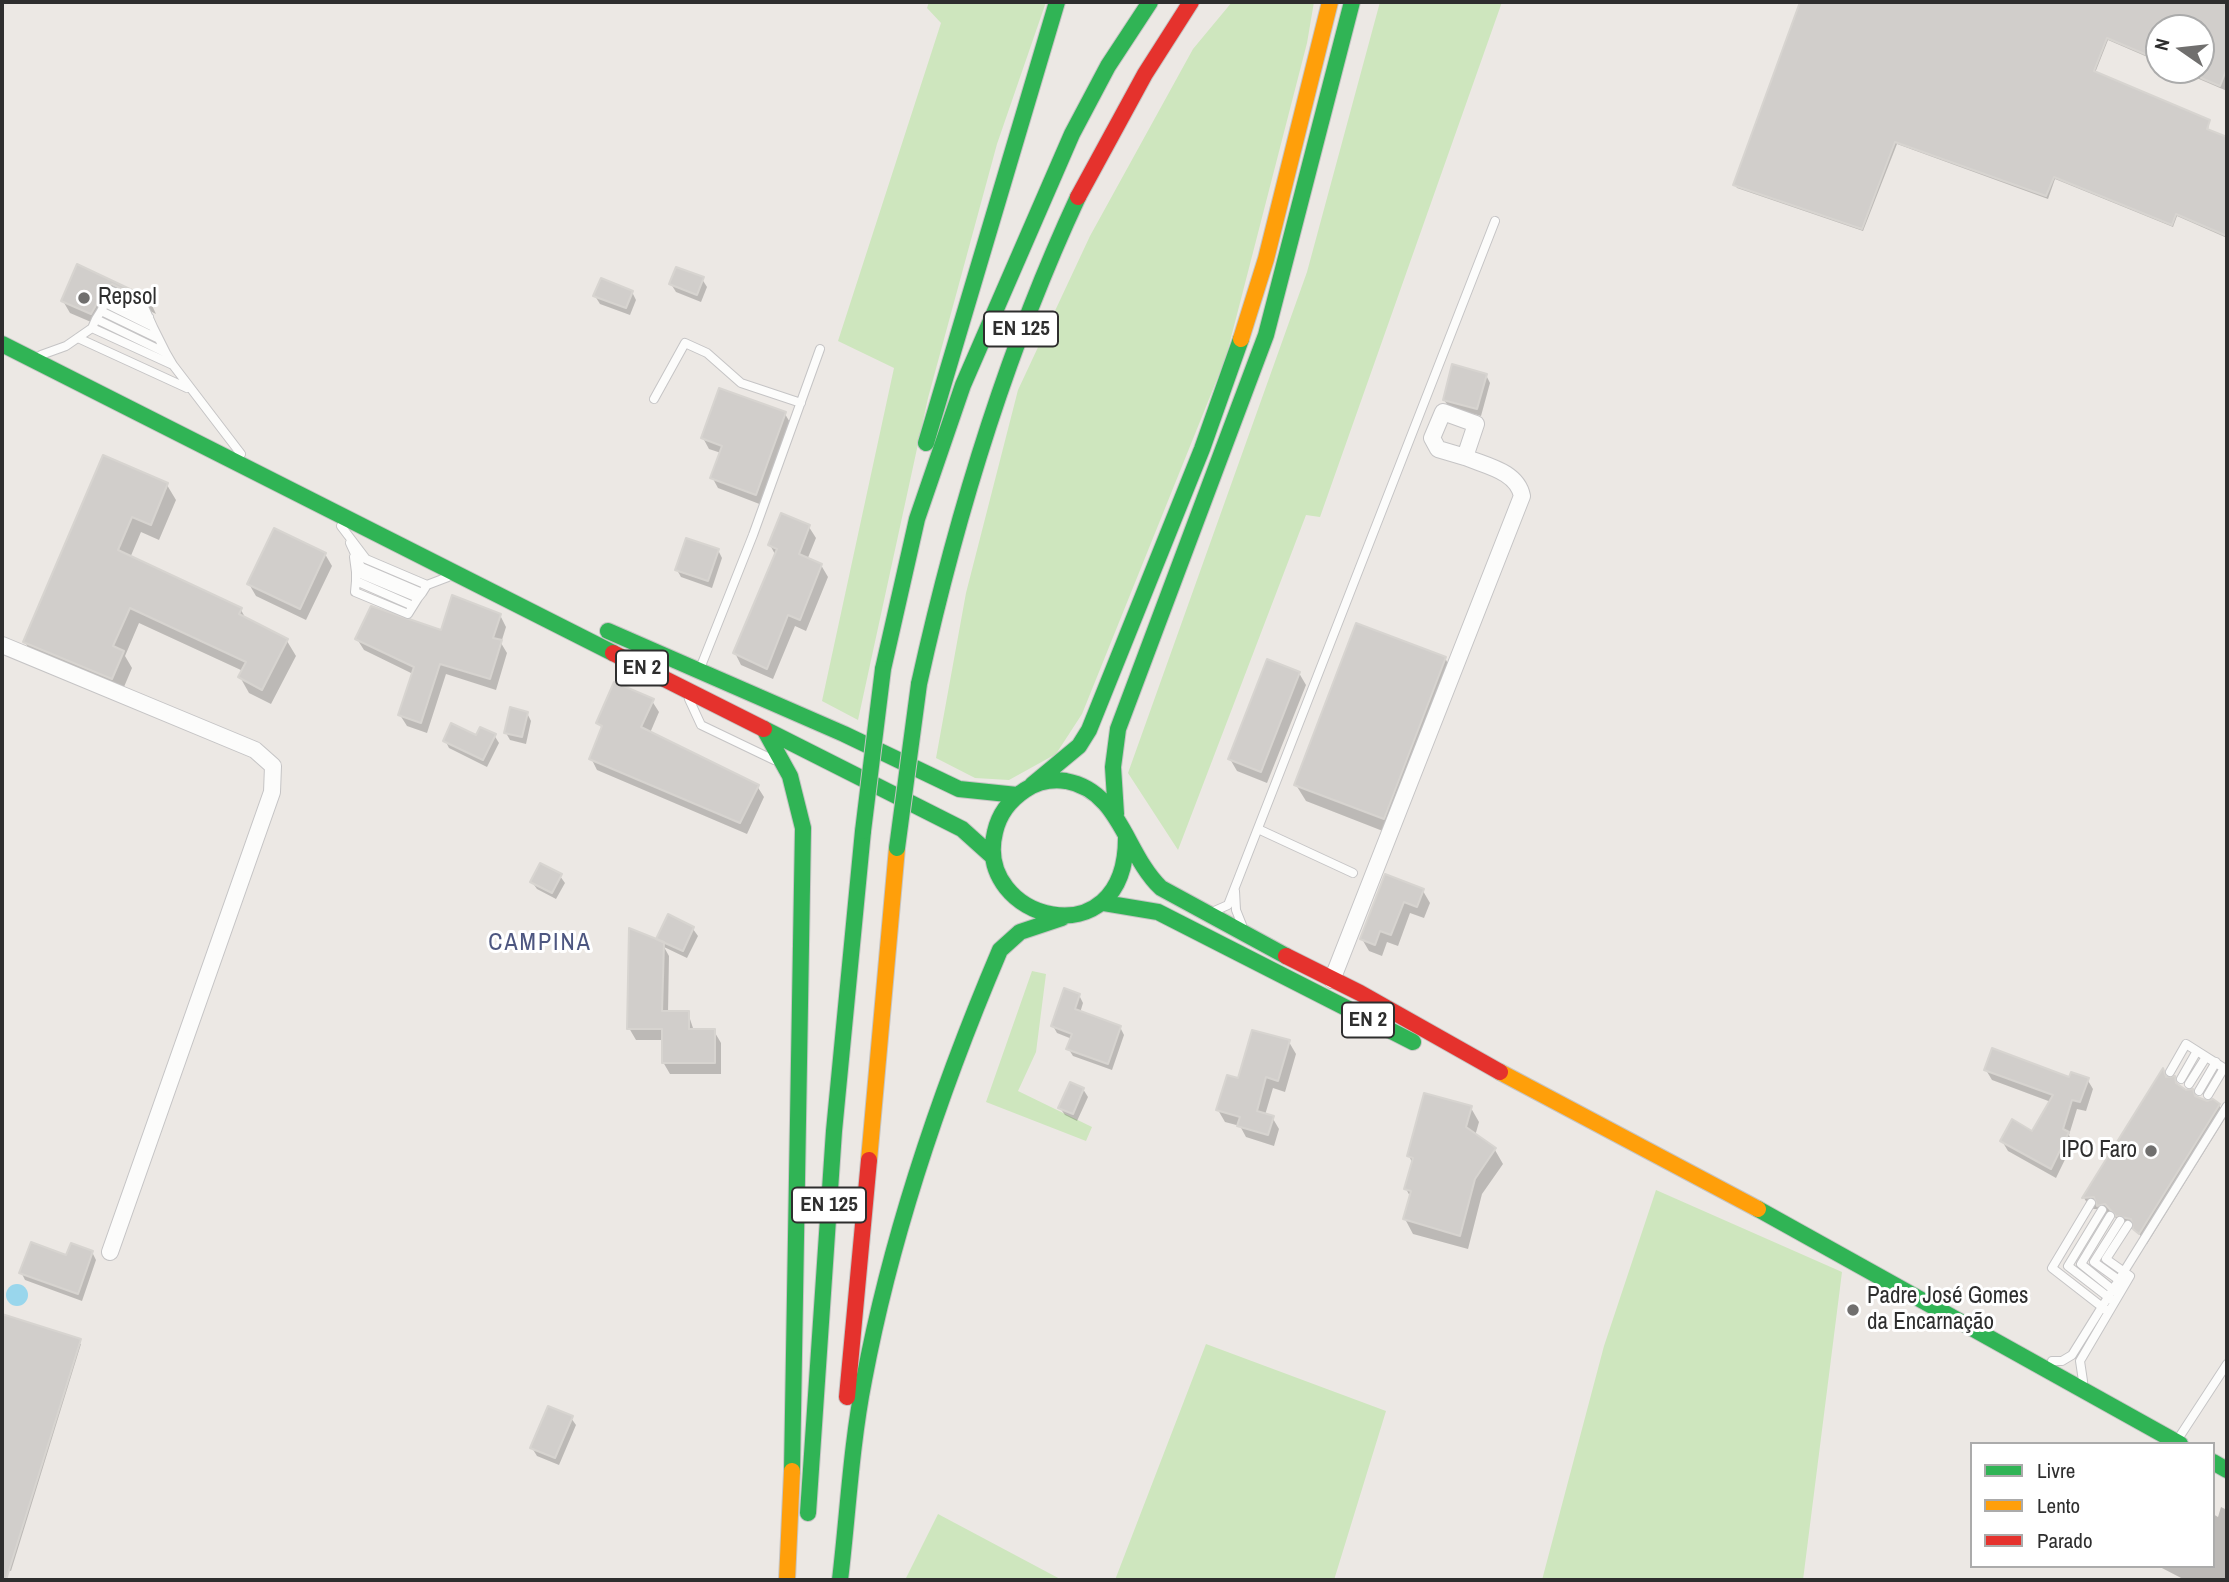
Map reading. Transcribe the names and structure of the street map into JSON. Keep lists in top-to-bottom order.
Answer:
{
  "streets": {
    "main road": ["EN 125", "EN 2"]
  },
  "districts": ["CAMPINA"],
  "places": ["Repsol", "IPO Faro", "Padre José Gomes da Encarnação"],
  "legend": ["Livre", "Lento", "Parado"],
  "north": "left"
}
